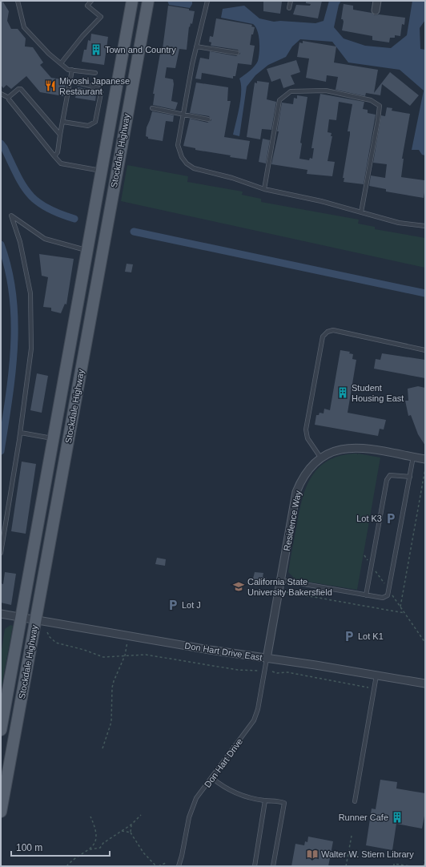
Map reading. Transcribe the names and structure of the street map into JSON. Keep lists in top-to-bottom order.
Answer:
{
  "streets": {
    "main road": ["Stockdale Highway"],
    "street": ["Residence Way", "Don Hart Drive East"],
    "lane": ["Don Hart Drive"]
  },
  "crossings": [
    ["Stockdale Highway", "Don Hart Drive East"],
    ["Residence Way", "Don Hart Drive East"],
    ["Residence Way", "Don Hart Drive"],
    ["Don Hart Drive East", "Don Hart Drive"]
  ],
  "places": {
    "building": ["Town and Country", "Student Housing East", "Runner Cafe"],
    "restaurant": ["Miyoshi Japanese Restaurant"],
    "parking": ["Lot K3", "Lot J", "Lot K1"],
    "school or university": ["California State University Bakersfield"],
    "library": ["Walter W. Stiern Library"]
  },
  "scale_bar": "100 m"
}
